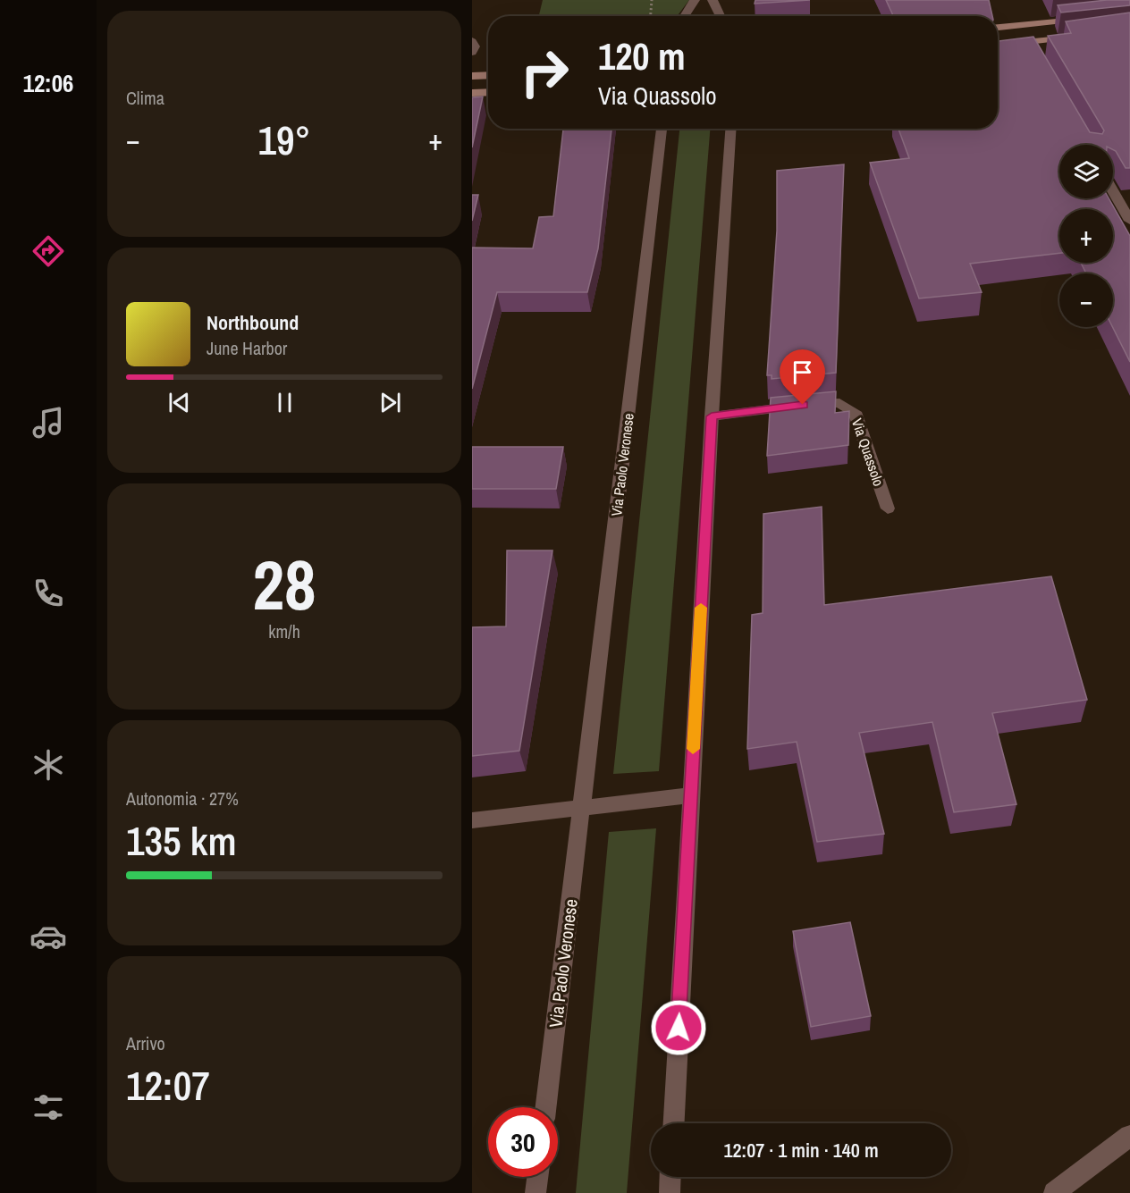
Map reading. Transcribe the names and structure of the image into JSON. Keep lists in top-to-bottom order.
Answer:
{
  "streets": {
    "street": ["Via Quassolo", "Via Paolo Veronese"]
  },
  "page": {
    "tabs": "12:06",
    "tile": [
      "Clima",
      ["28", "km/h"],
      ["Autonomia · 27%", "135 km"],
      ["Arrivo", "12:07"]
    ],
    "turn": ["120 m", "Via Quassolo"],
    "heat": ["−", "19°", "+"],
    "map_buttons": ["+", "−"],
    "song": ["Northbound", "June Harbor"],
    "limit": "30",
    "trip": "12:07 · 1 min · 140 m"
  }
}
